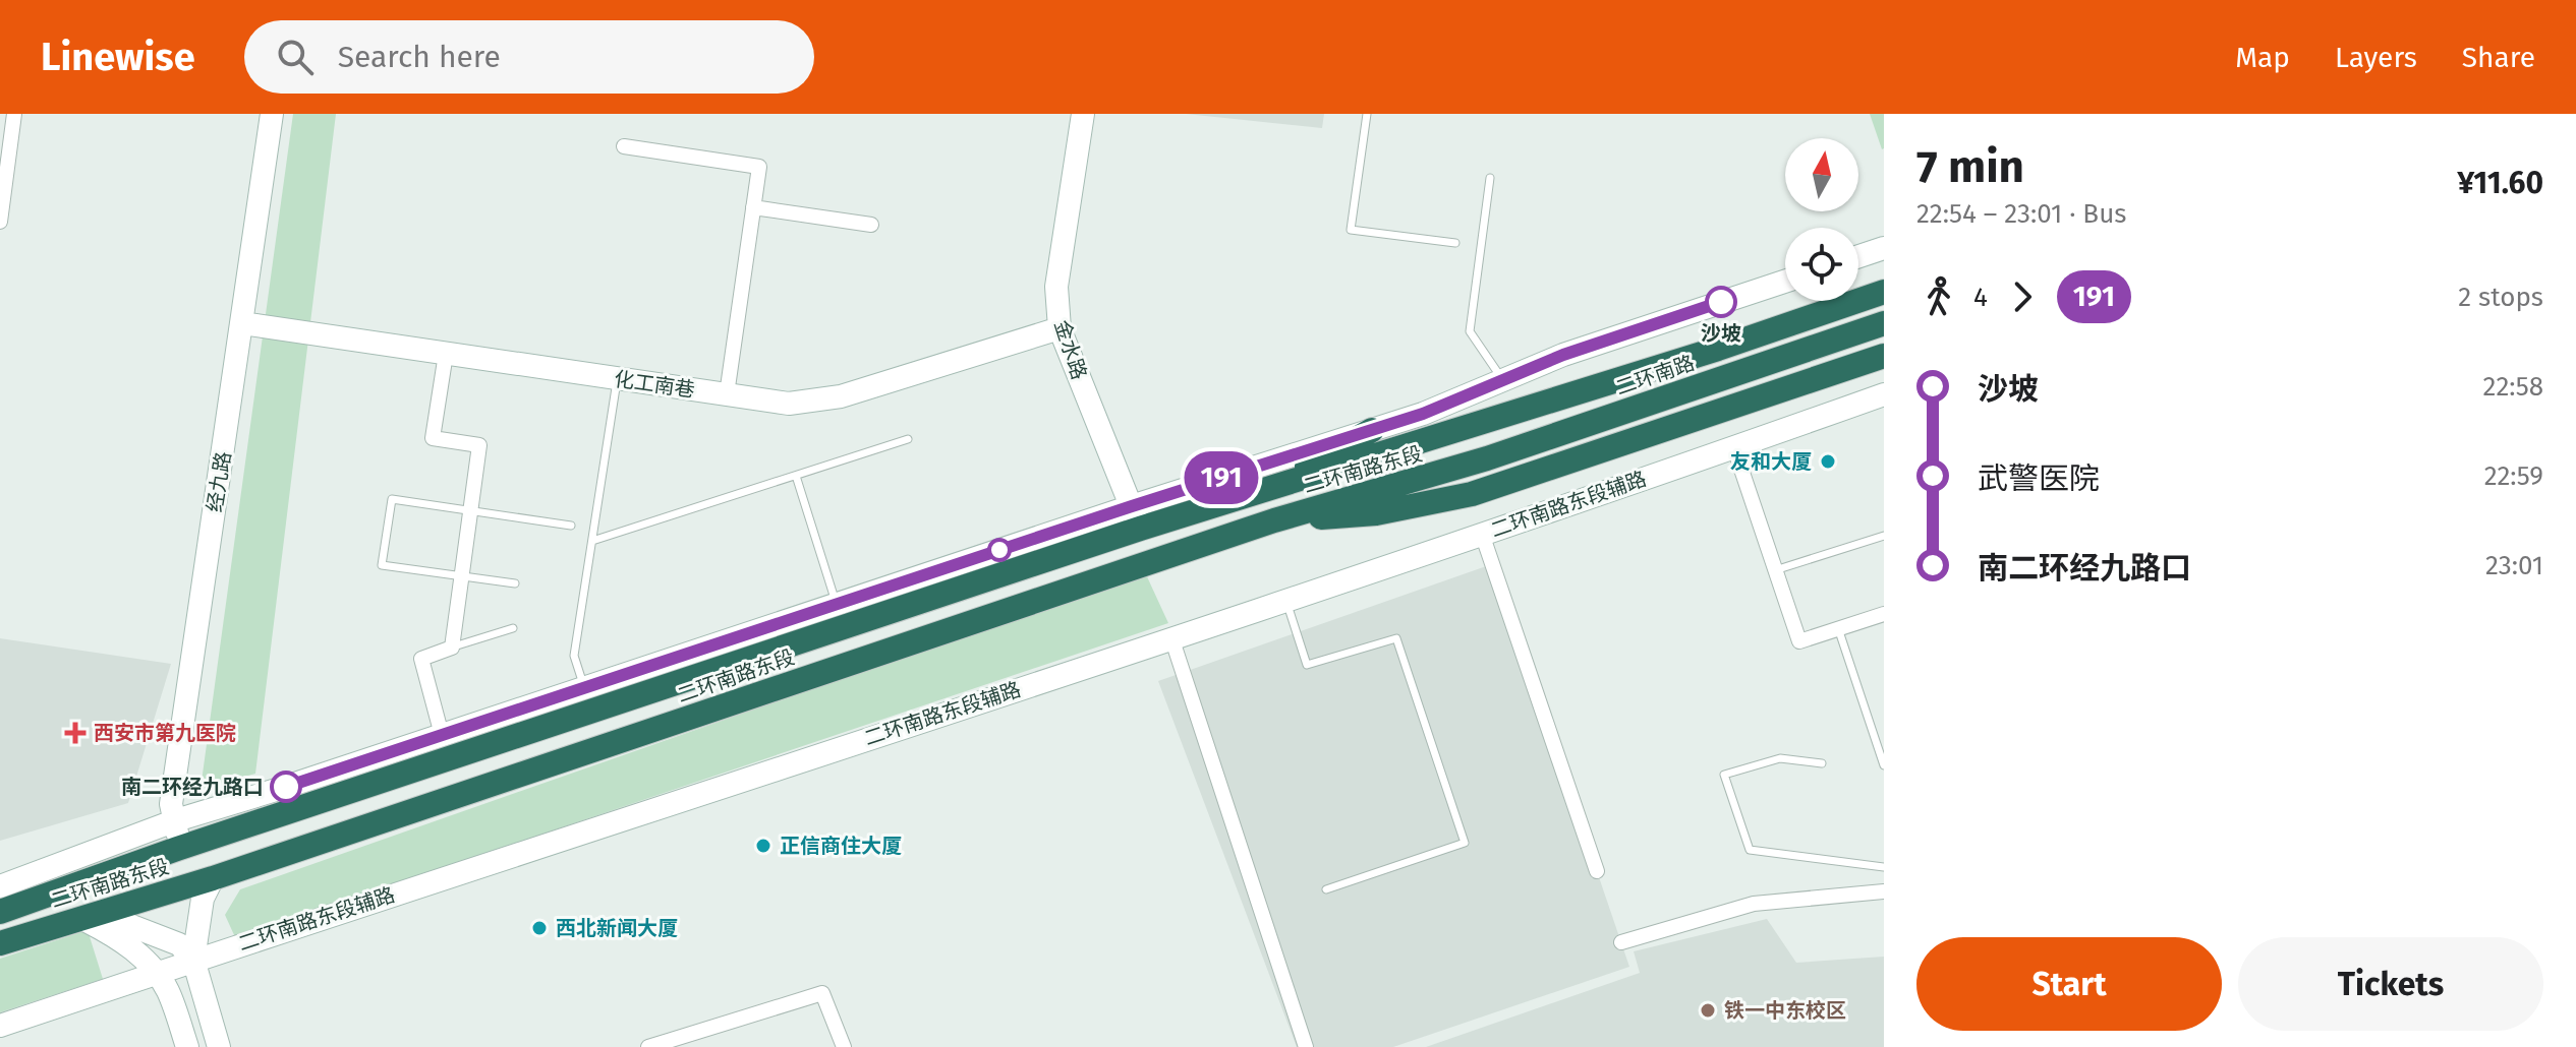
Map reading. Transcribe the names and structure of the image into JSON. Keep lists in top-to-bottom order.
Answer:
{
  "streets": {
    "highway": ["二环南路", "二环南路东段"],
    "main road": [
      "金水路",
      "化工南巷",
      "经九路",
      "二环南路东段辅路"
    ]
  },
  "crossings": [
    ["金水路", "化工南巷"],
    ["金水路", "二环南路东段"],
    ["二环南路", "二环南路东段"],
    ["化工南巷", "经九路"],
    ["二环南路东段", "经九路"]
  ],
  "places": {
    "other": [
      "沙坡",
      "友和大厦",
      "南二环经九路口",
      "正信商住大厦",
      "西北新闻大厦",
      "铁一中东校区"
    ],
    "health": ["西安市第九医院"]
  },
  "lines": ["bus line 191"],
  "north": "top",
  "page": {
    "header": "Linewise",
    "search": "Search here",
    "nav": ["Map", "Layers", "Share"],
    "on_map": "191",
    "heading": ["7 min", "22:54 – 23:01 · Bus", "¥11.60"],
    "legs": ["4", "191", "2 stops"],
    "list": [
      {
        "name": "沙坡",
        "value": "22:58"
      },
      {
        "name": "武警医院",
        "value": "22:59"
      },
      {
        "name": "南二环经九路口",
        "value": "23:01"
      }
    ],
    "buttons": ["Start", "Tickets"]
  }
}
